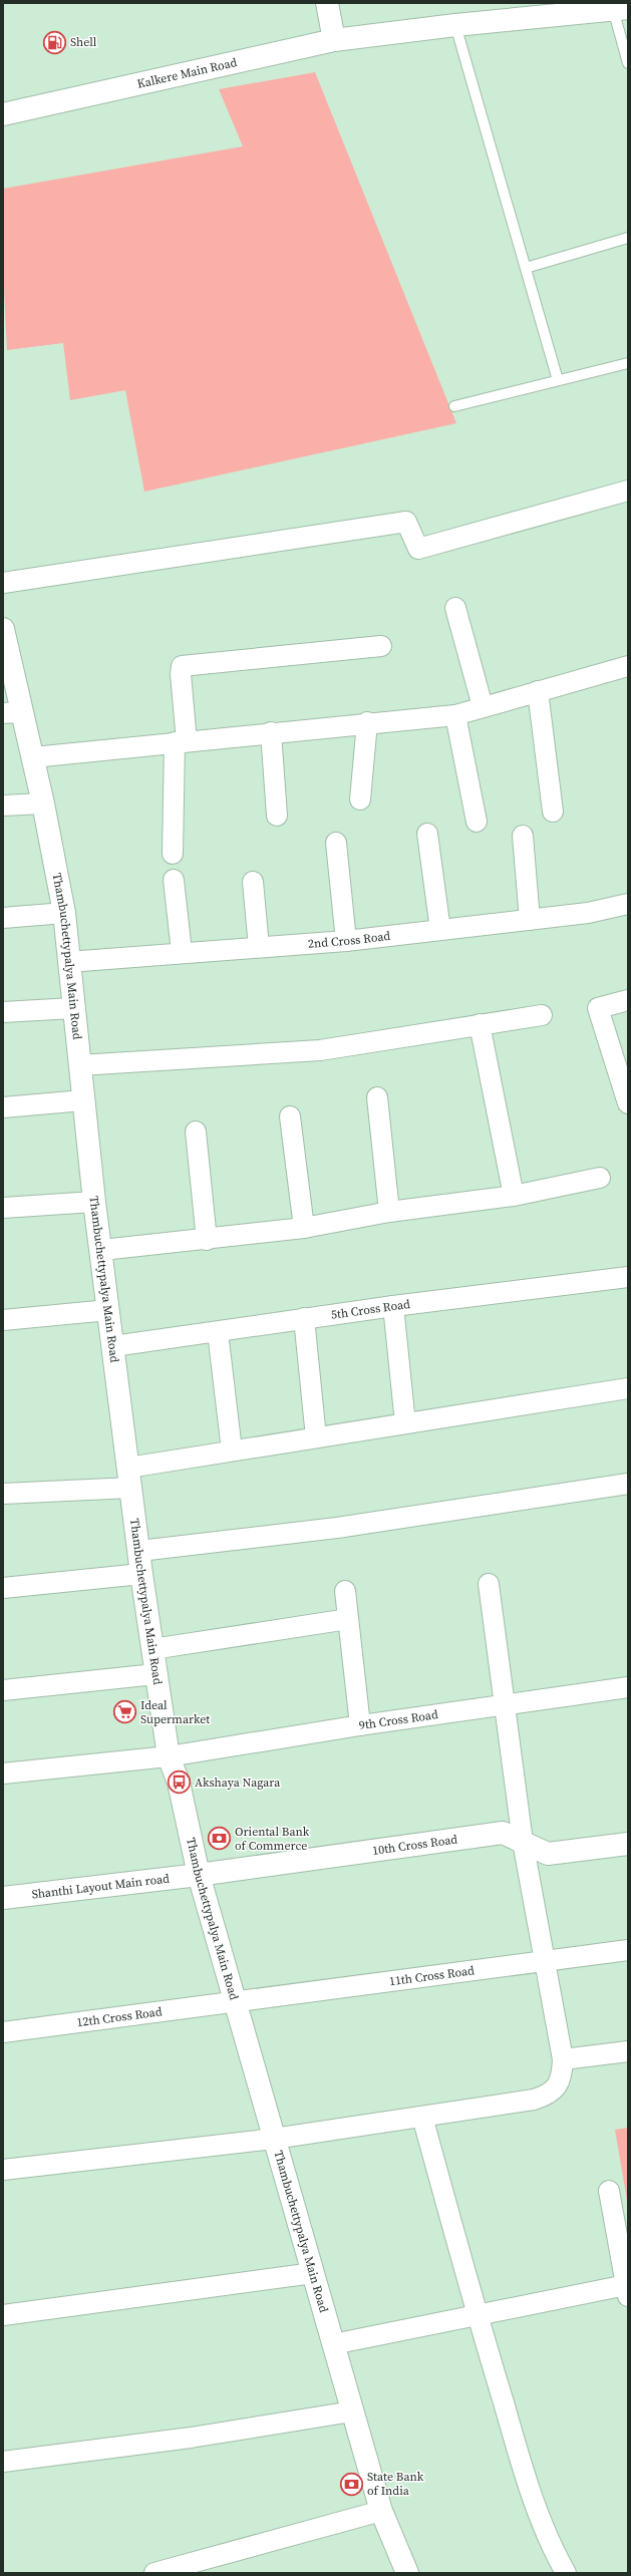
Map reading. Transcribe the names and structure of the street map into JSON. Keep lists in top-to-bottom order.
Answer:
{
  "streets": {
    "main road": [
      "Kalkere Main Road",
      "Thambuchettypalya Main Road",
      "10th Cross Road",
      "Shanthi Layout Main road"
    ],
    "street": [
      "2nd Cross Road",
      "5th Cross Road",
      "9th Cross Road",
      "11th Cross Road",
      "12th Cross Road"
    ]
  },
  "crossings": [
    ["2nd Cross Road", "Thambuchettypalya Main Road"],
    ["Thambuchettypalya Main Road", "5th Cross Road"],
    ["Thambuchettypalya Main Road", "9th Cross Road"],
    ["Thambuchettypalya Main Road", "10th Cross Road"],
    ["Thambuchettypalya Main Road", "Shanthi Layout Main road"],
    ["Thambuchettypalya Main Road", "11th Cross Road"],
    ["Thambuchettypalya Main Road", "12th Cross Road"],
    ["10th Cross Road", "Shanthi Layout Main road"],
    ["11th Cross Road", "12th Cross Road"]
  ],
  "places": {
    "fuel station": ["Shell"],
    "supermarket": ["Ideal Supermarket"],
    "bus stop": ["Akshaya Nagara"],
    "bank": ["Oriental Bank of Commerce", "State Bank of India"]
  }
}
